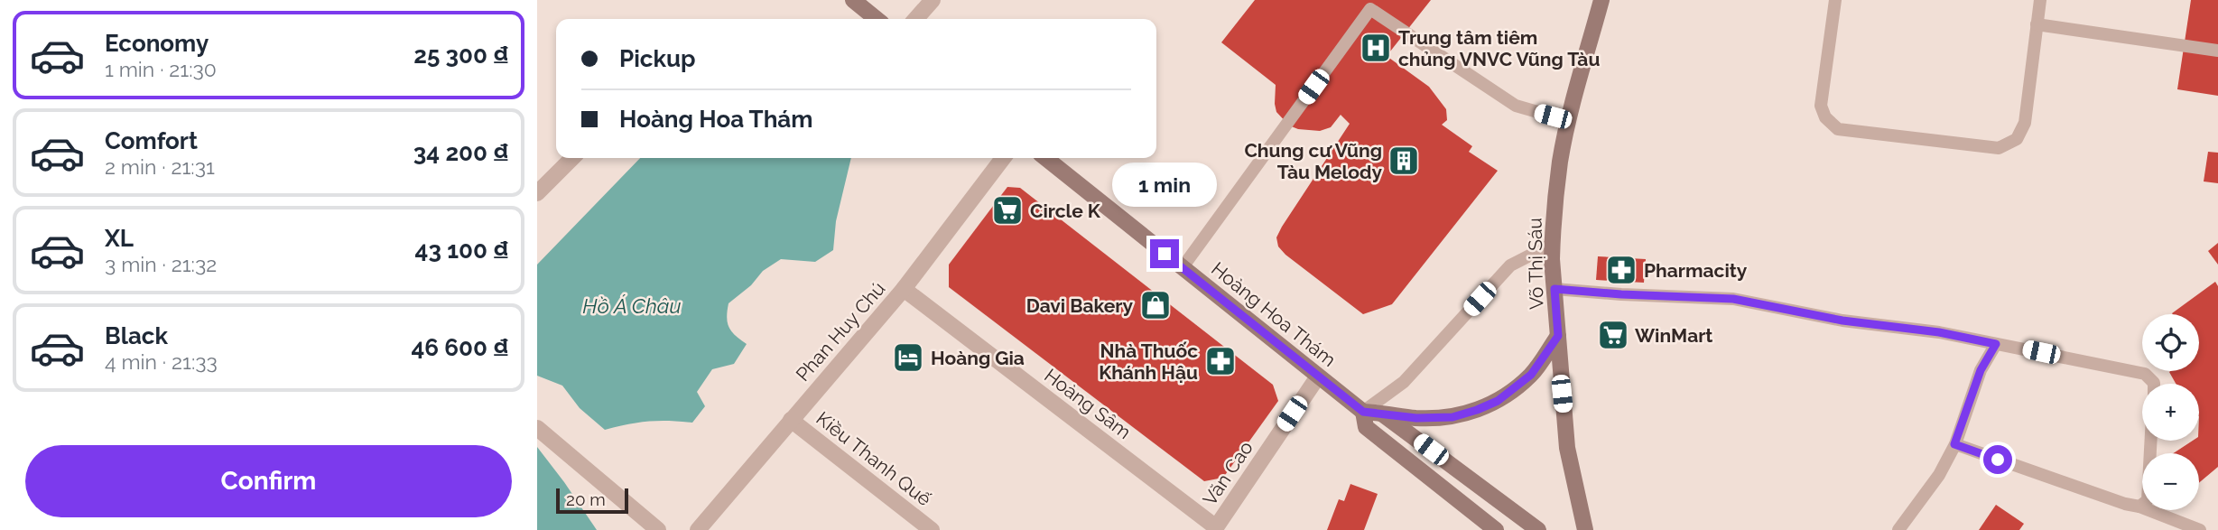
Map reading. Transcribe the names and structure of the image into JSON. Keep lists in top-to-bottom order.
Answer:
{
  "streets": {
    "main road": ["Võ Thị Sáu", "Hoàng Hoa Thám"],
    "street": [
      "Phan Huy Chú",
      "Hoàng Sâm",
      "Kiều Thanh Quế",
      "Văn Cao"
    ]
  },
  "crossings": [
    ["Hoàng Hoa Thám", "Văn Cao"],
    ["Phan Huy Chú", "Hoàng Sâm"],
    ["Phan Huy Chú", "Kiều Thanh Quế"],
    ["Hoàng Sâm", "Văn Cao"]
  ],
  "water": ["Hồ Á Châu"],
  "places": {
    "hospital": ["Trung tâm tiêm chủng VNVC Vũng Tàu"],
    "building": ["Chung cư Vũng Tàu Melody"],
    "supermarket": ["Circle K", "WinMart"],
    "pharmacy": ["Pharmacity", "Nhà Thuốc Khánh Hậu"],
    "shop": ["Davi Bakery"],
    "hotel": ["Hoàng Gia"]
  },
  "scale_bar": "20 m",
  "page": {
    "list": [
      {
        "name": "Economy",
        "note": "1 min · 21:30",
        "value": "25 300 ₫"
      },
      {
        "name": "Comfort",
        "note": "2 min · 21:31",
        "value": "34 200 ₫"
      },
      {
        "name": "XL",
        "note": "3 min · 21:32",
        "value": "43 100 ₫"
      },
      {
        "name": "Black",
        "note": "4 min · 21:33",
        "value": "46 600 ₫"
      }
    ],
    "banner": ["Pickup", "Hoàng Hoa Thám"],
    "bubble": "1 min",
    "map_buttons": ["+", "−"],
    "buttons": "Confirm",
    "scale": "20 m"
  }
}
